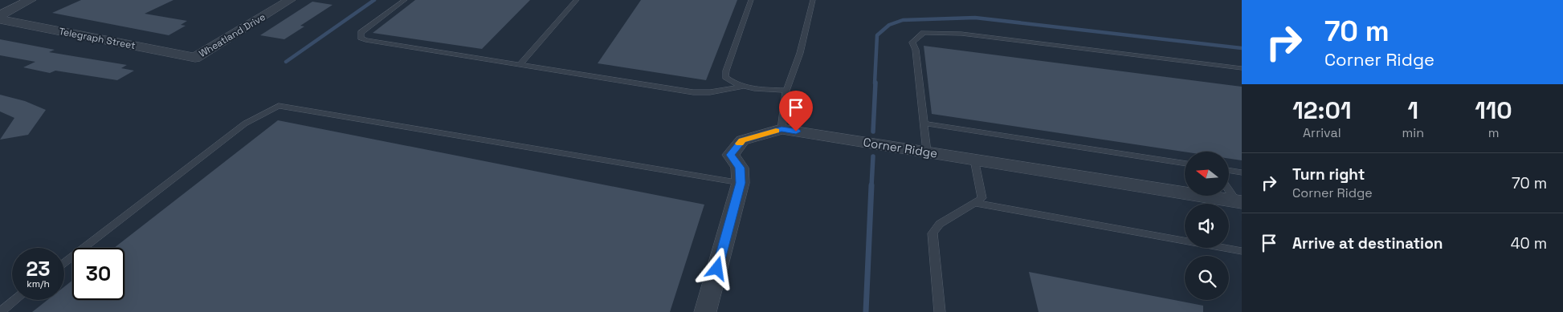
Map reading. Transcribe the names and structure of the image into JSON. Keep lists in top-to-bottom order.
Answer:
{
  "streets": {
    "street": ["Wheatland Drive", "Telegraph Street", "Corner Ridge"]
  },
  "crossings": [
    ["Wheatland Drive", "Telegraph Street"]
  ],
  "north": "left",
  "page": {
    "turn": ["70 m", "Corner Ridge"],
    "eta": [
      "12:01",
      "Arrival",
      "1",
      "min",
      "110",
      "m"
    ],
    "list": [
      {
        "name": "Turn right",
        "note": "Corner Ridge",
        "value": "70 m"
      },
      {
        "name": "Arrive at destination",
        "value": "40 m"
      }
    ],
    "speed": "23 km/h",
    "limit": "30"
  }
}
